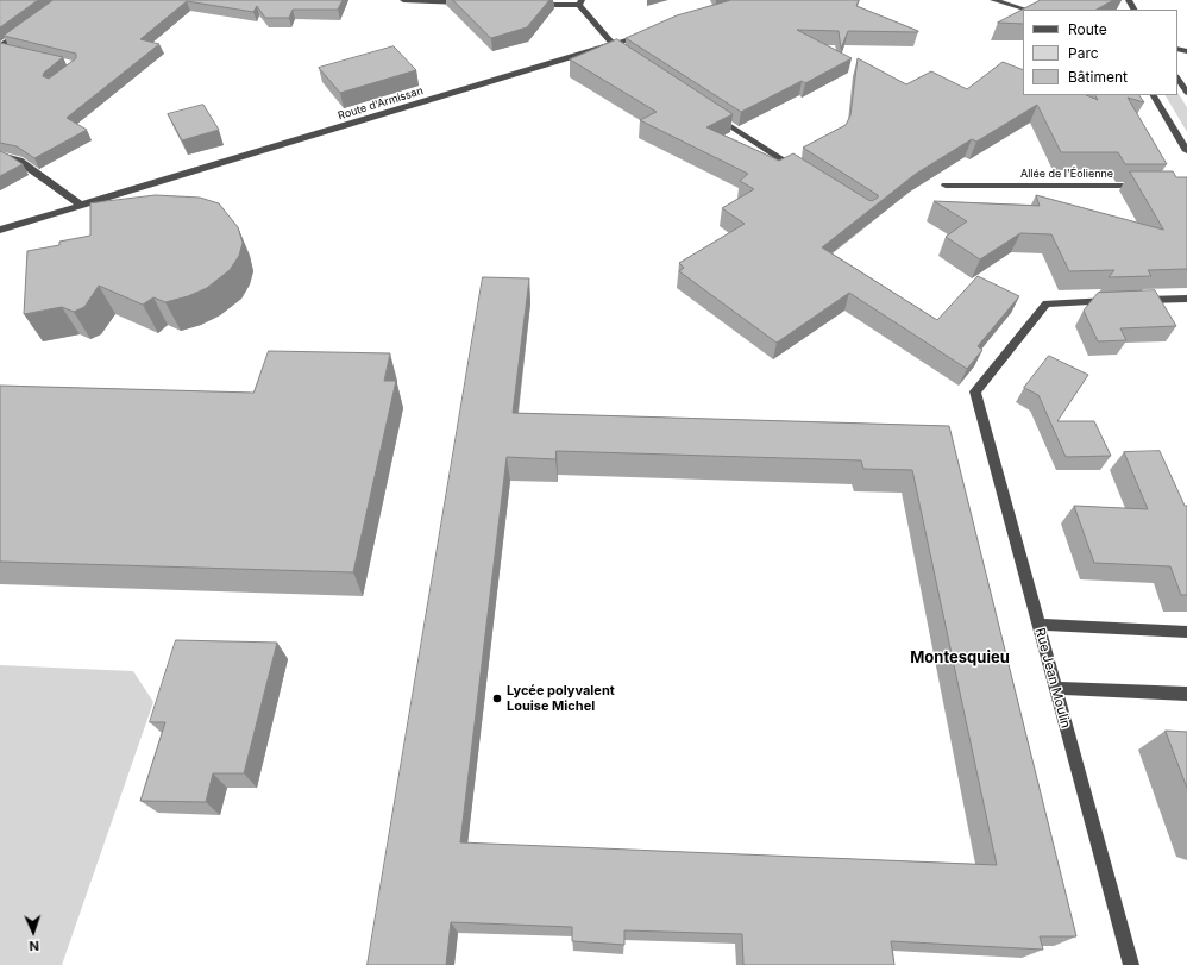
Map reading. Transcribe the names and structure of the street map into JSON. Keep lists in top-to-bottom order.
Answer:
{
  "streets": {
    "street": ["Route d'Armissan", "Allée de l'Éolienne", "Rue Jean Moulin"]
  },
  "districts": ["Montesquieu"],
  "places": ["Lycée polyvalent Louise Michel"],
  "legend": ["Route", "Parc", "Bâtiment"],
  "north": "bottom"
}
